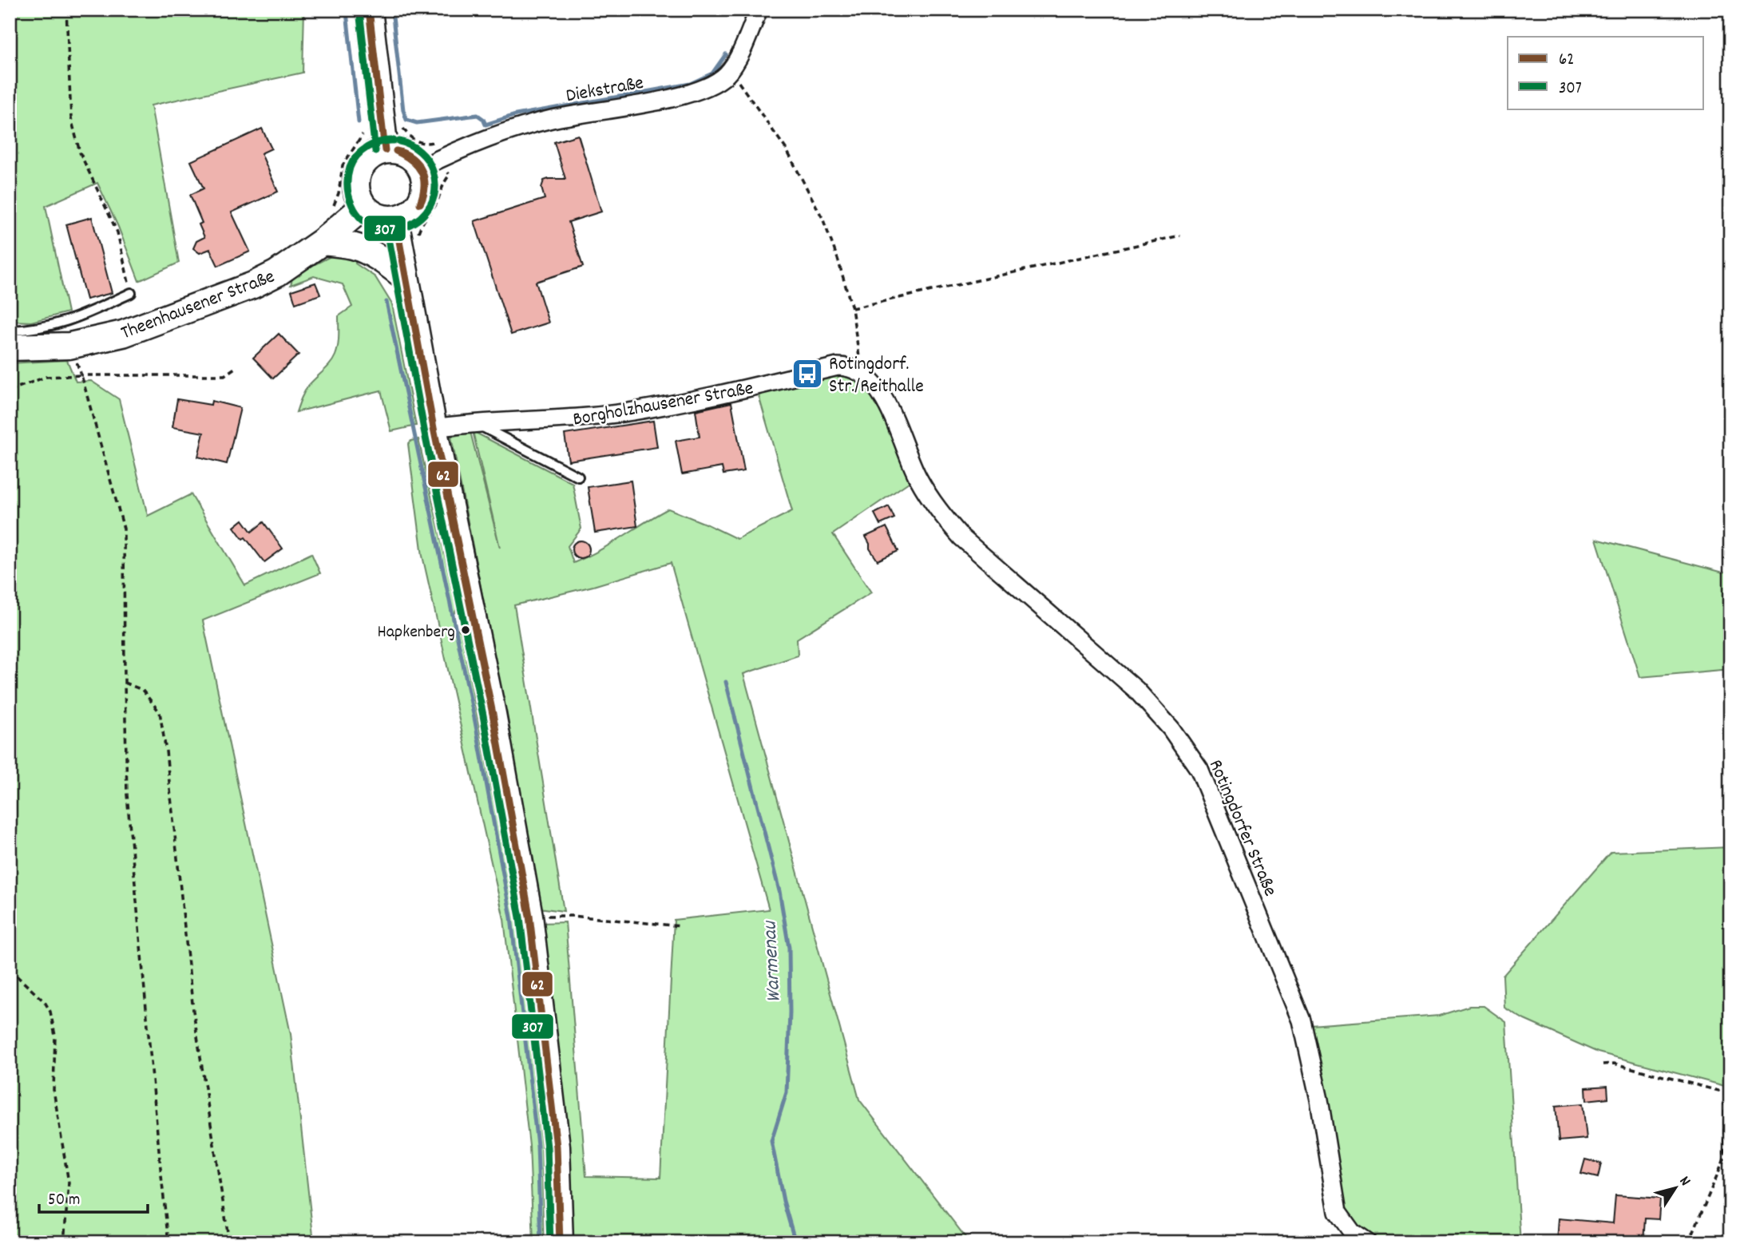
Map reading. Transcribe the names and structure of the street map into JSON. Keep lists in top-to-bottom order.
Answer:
{
  "streets": {
    "main road": ["Theenhausener Straße"],
    "street": ["Diekstraße", "Borgholzhausener Straße", "Rotingdorfer Straße"]
  },
  "crossings": [
    ["Diekstraße", "Theenhausener Straße"],
    ["Borgholzhausener Straße", "Rotingdorfer Straße"]
  ],
  "water": ["Warmenau"],
  "places": {
    "bus stop": ["Rotingdorf. Str./Reithalle"],
    "other": ["Hapkenberg"]
  },
  "lines": ["transit line 62", "transit line 307"],
  "legend": ["62", "307"],
  "scale_bar": "50 m",
  "north": "top right"
}
